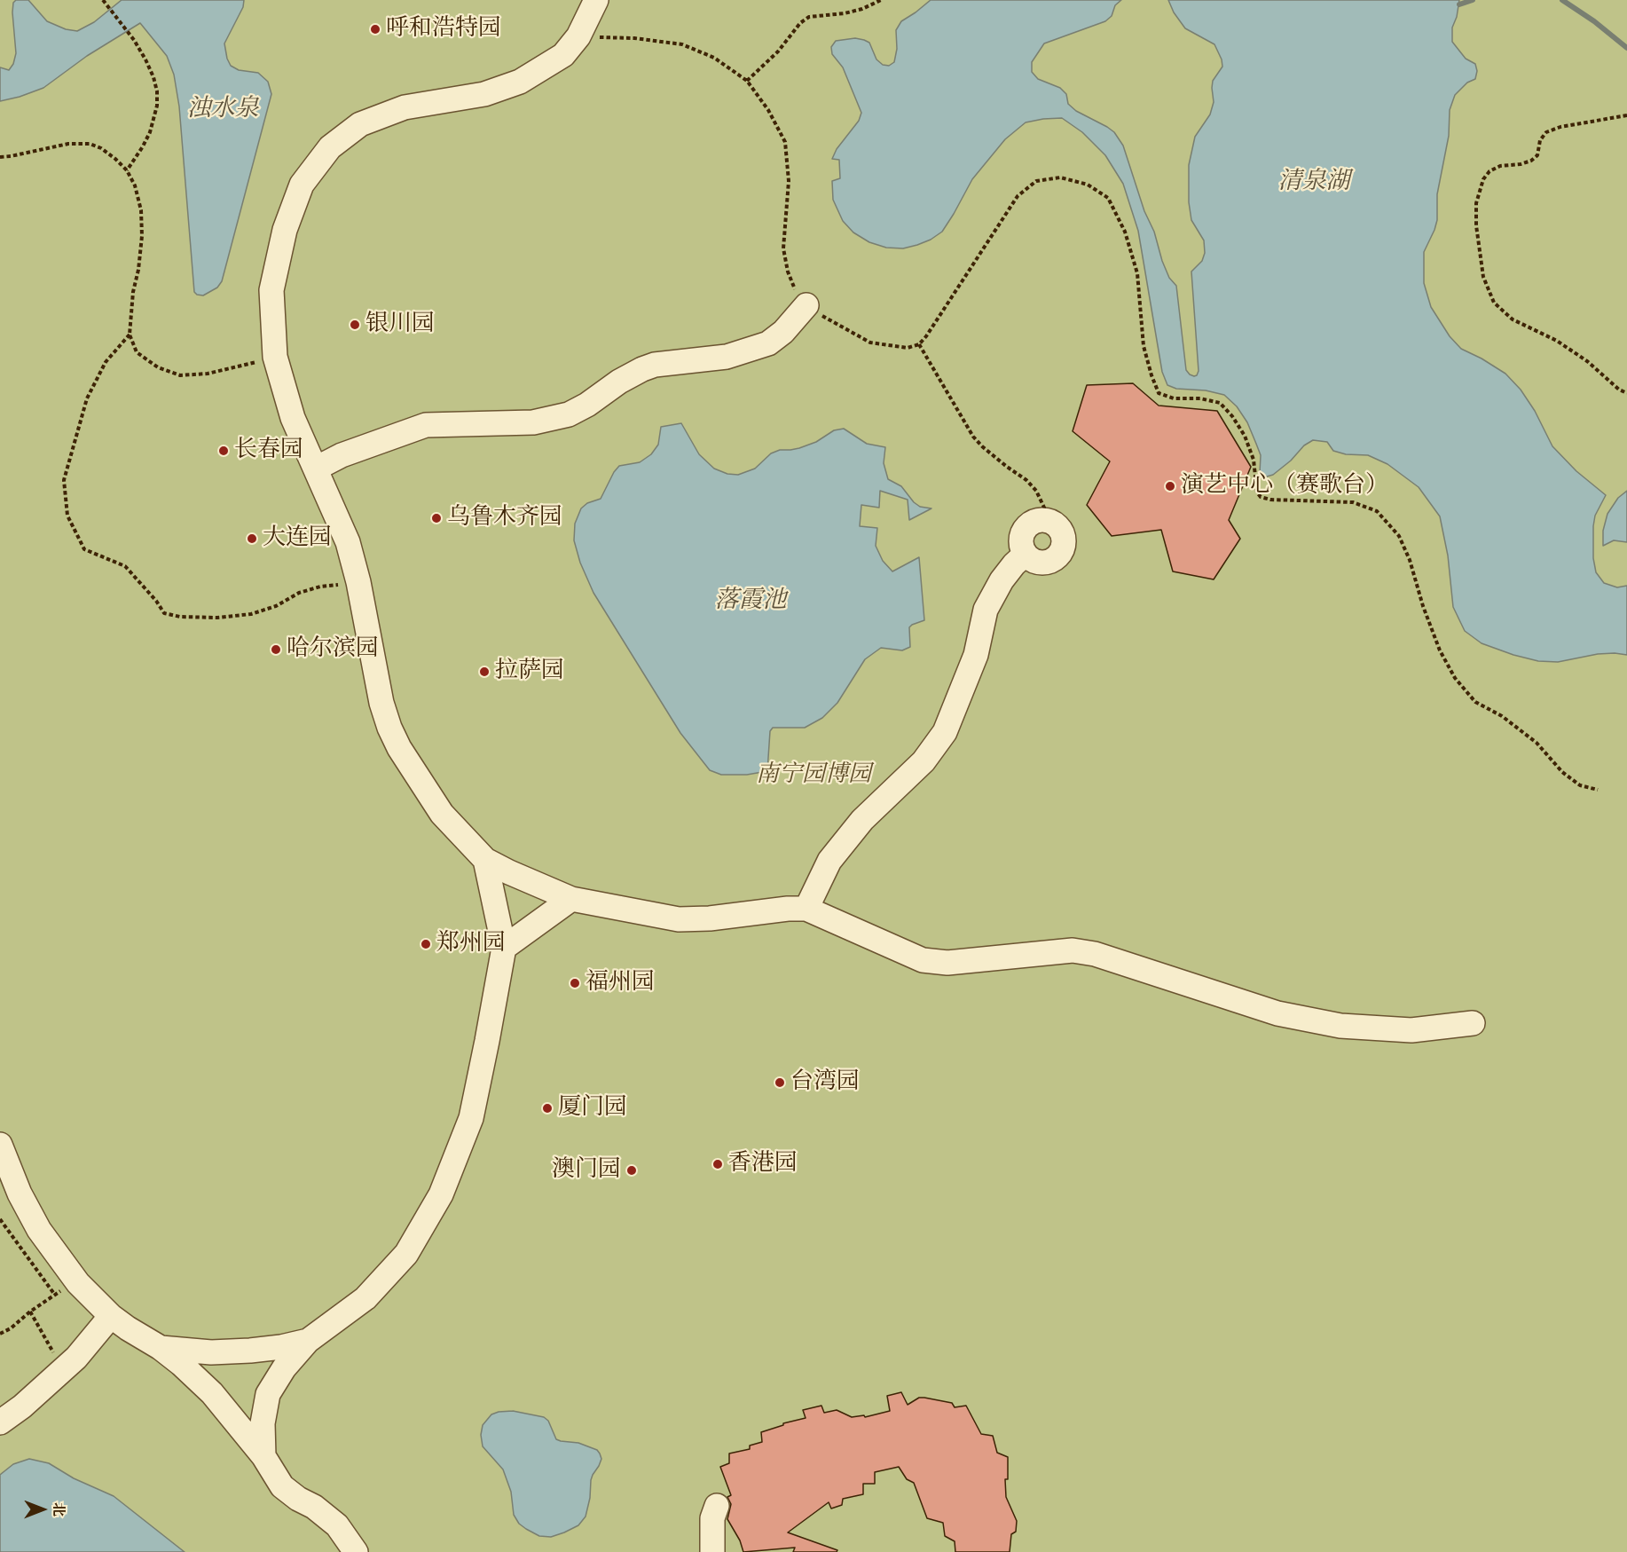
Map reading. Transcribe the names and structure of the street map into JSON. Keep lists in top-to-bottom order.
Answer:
{
  "water": ["浊水泉", "清泉湖", "落霞池"],
  "parks": ["南宁园博园"],
  "places": [
    "呼和浩特园",
    "银川园",
    "长春园",
    "演艺中心（赛歌台）",
    "乌鲁木齐园",
    "大连园",
    "哈尔滨园",
    "拉萨园",
    "郑州园",
    "福州园",
    "台湾园",
    "厦门园",
    "香港园",
    "澳门园"
  ],
  "north": "right"
}
